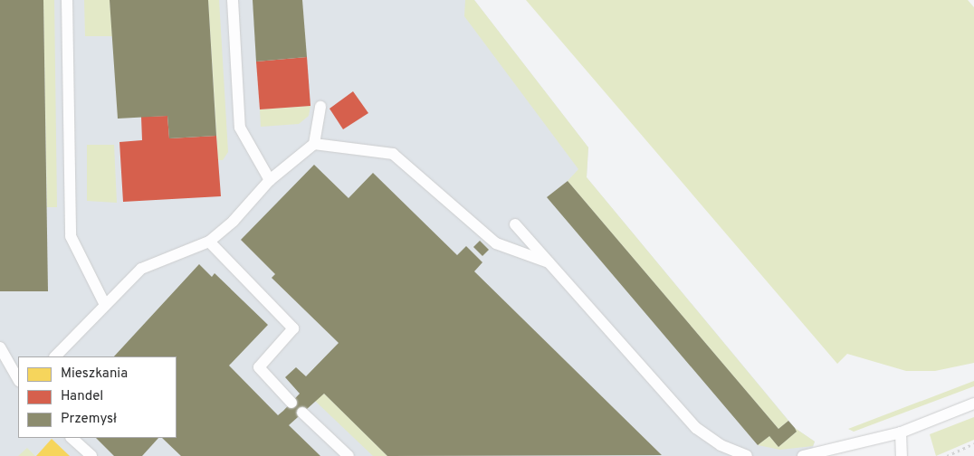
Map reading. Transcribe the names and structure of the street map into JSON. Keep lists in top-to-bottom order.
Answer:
{
  "legend": ["Mieszkania", "Handel", "Przemysł"]
}
